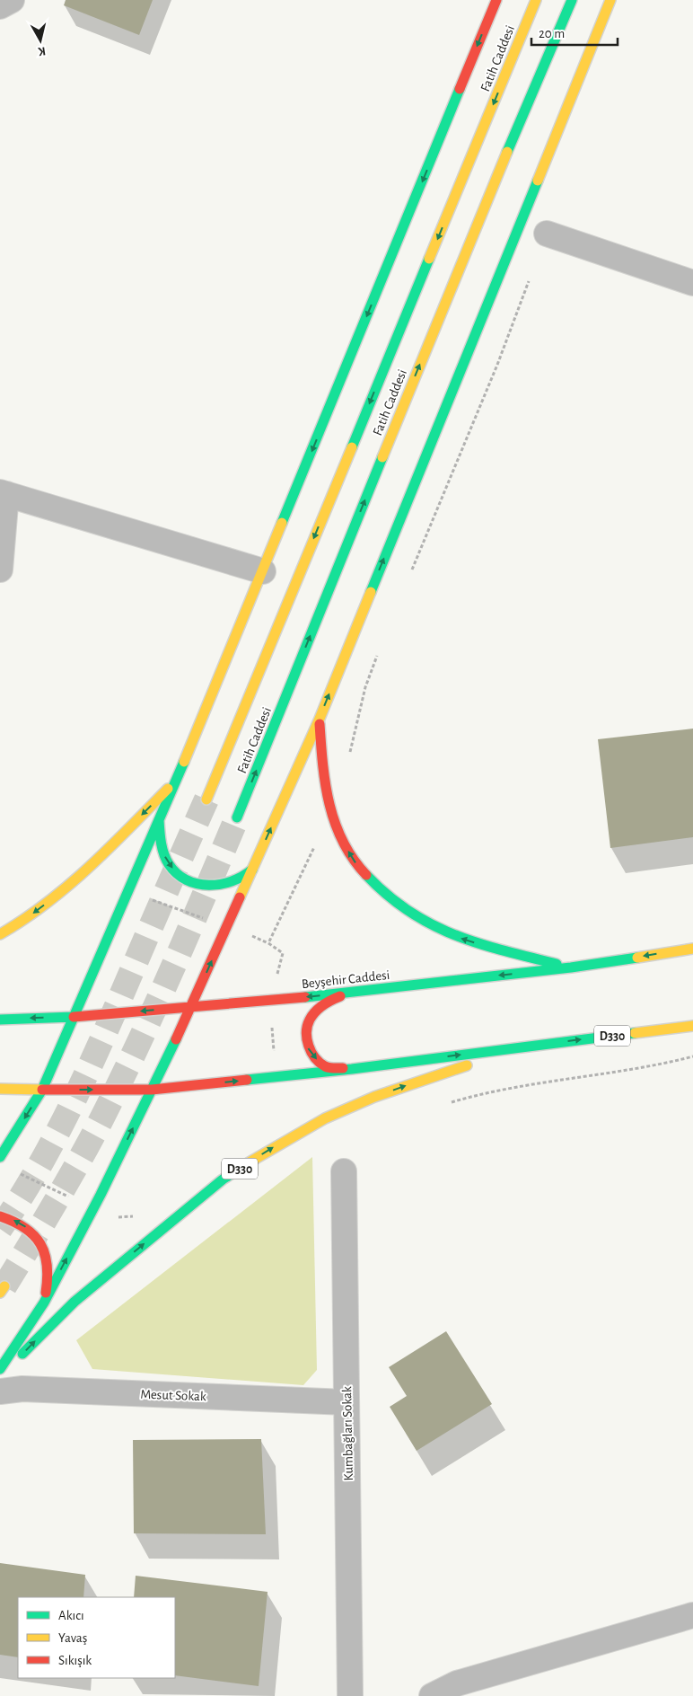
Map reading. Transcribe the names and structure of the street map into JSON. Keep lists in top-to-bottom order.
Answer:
{
  "streets": {
    "main road": ["Fatih Caddesi", "Beyşehir Caddesi", "D330"],
    "street": ["Mesut Sokak", "Kumbağları Sokak"]
  },
  "crossings": [
    ["Mesut Sokak", "Kumbağları Sokak"]
  ],
  "legend": ["Akıcı", "Yavaş", "Sıkışık"],
  "scale_bar": "20 m",
  "north": "bottom"
}
